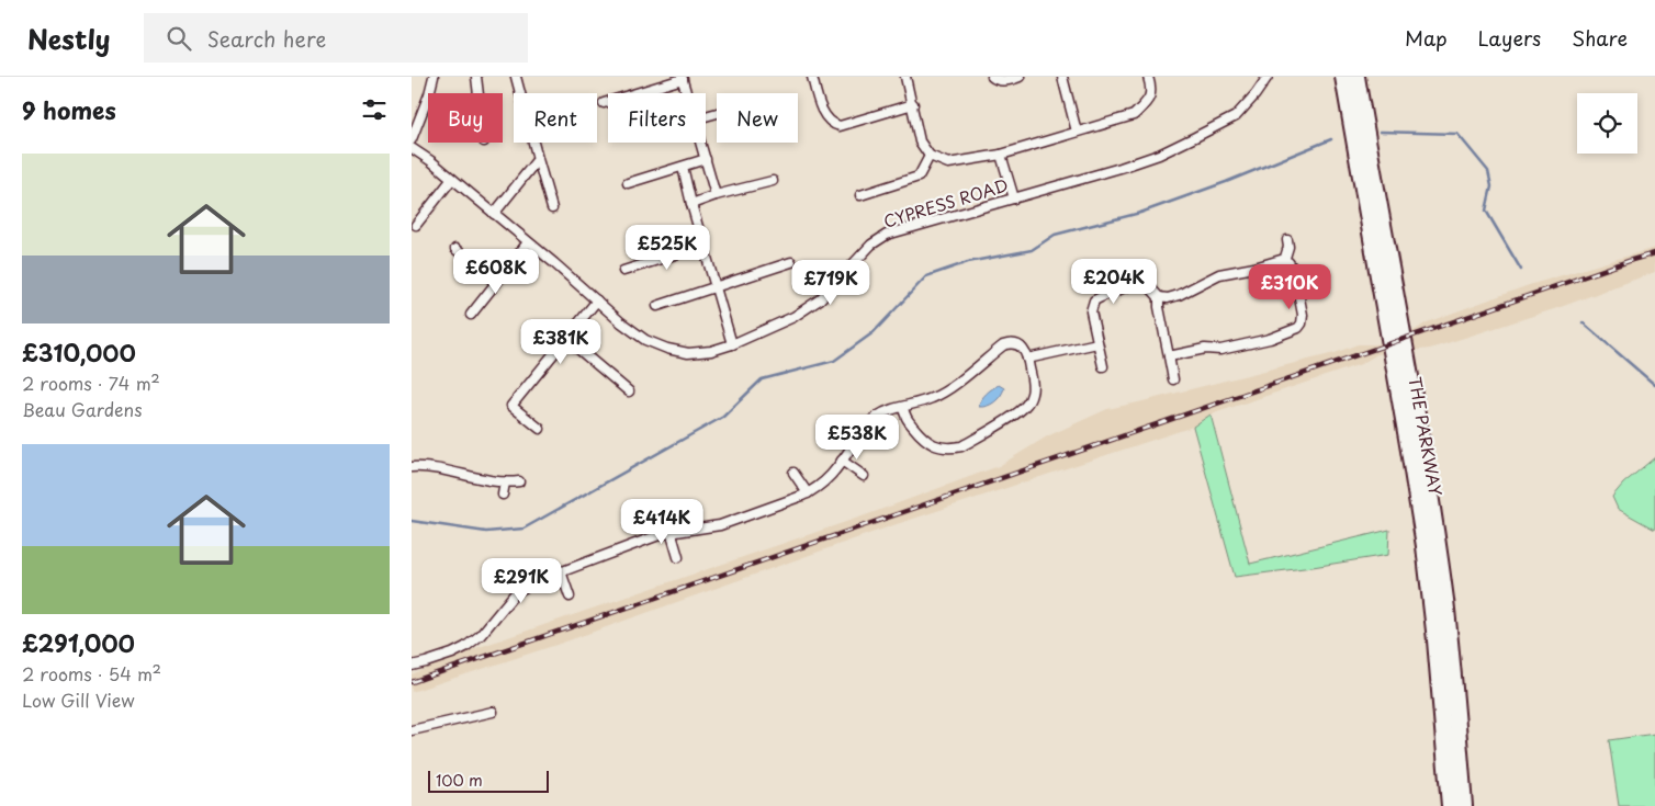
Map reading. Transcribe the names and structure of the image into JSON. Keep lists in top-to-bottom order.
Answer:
{
  "streets": {
    "highway": ["THE PARKWAY"],
    "street": ["CYPRESS ROAD"]
  },
  "scale_bar": "100 m",
  "page": {
    "header": "Nestly",
    "search": "Search here",
    "nav": ["Map", "Layers", "Share"],
    "heading": "9 homes",
    "chip": [
      "Buy",
      "Rent",
      "Filters",
      "New"
    ],
    "list": [
      {
        "name": "£310,000",
        "note": "2 rooms · 74 m² · Beau Gardens"
      },
      {
        "name": "£291,000",
        "note": "2 rooms · 54 m² · Low Gill View"
      }
    ],
    "price": [
      "£525K",
      "£608K",
      "£204K",
      "£719K",
      "£310K",
      "£381K",
      "£538K",
      "£414K",
      "£291K"
    ],
    "scale": "100 m"
  }
}
